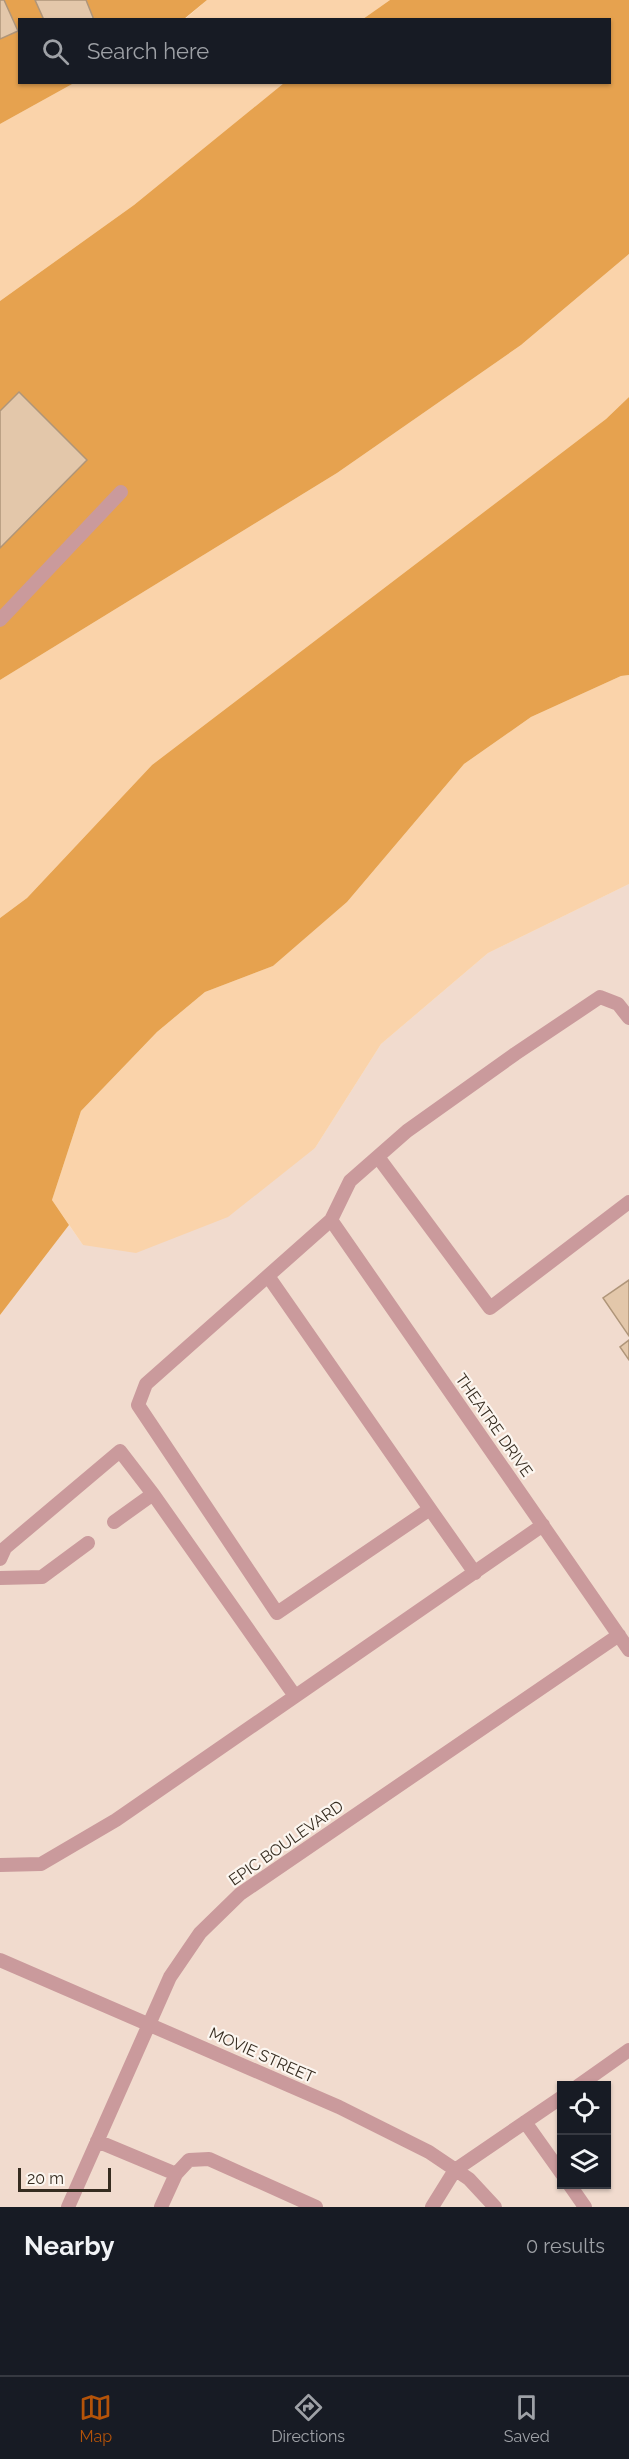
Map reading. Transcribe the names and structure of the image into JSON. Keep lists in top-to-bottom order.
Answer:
{
  "streets": {
    "lane": ["THEATRE DRIVE", "EPIC BOULEVARD", "MOVIE STREET"]
  },
  "crossings": [
    ["THEATRE DRIVE", "EPIC BOULEVARD"],
    ["EPIC BOULEVARD", "MOVIE STREET"]
  ],
  "scale_bar": "20 m",
  "page": {
    "search": "Search here",
    "scale": "20 m",
    "heading": ["Nearby", "0 results"],
    "nav": ["Map", "Directions", "Saved"]
  }
}
